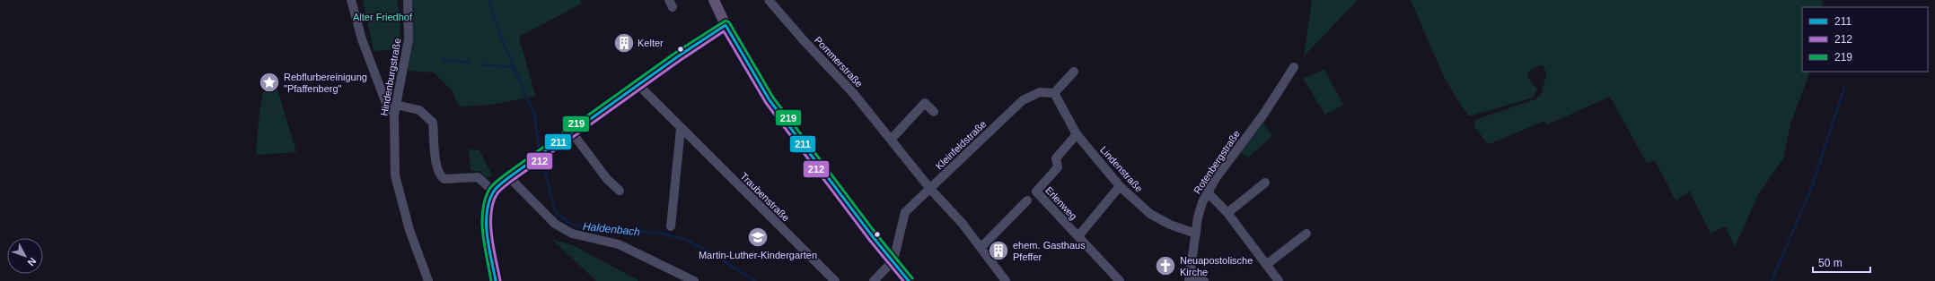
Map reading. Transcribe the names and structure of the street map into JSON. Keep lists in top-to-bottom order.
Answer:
{
  "streets": {
    "street": [
      "Pommerstraße",
      "Hindenburgstraße",
      "Kleinfeldstraße",
      "Rotenbergstraße",
      "Lindenstraße",
      "Traubenstraße",
      "Erlenweg"
    ]
  },
  "crossings": [
    ["Pommerstraße", "Kleinfeldstraße"],
    ["Kleinfeldstraße", "Lindenstraße"],
    ["Rotenbergstraße", "Lindenstraße"],
    ["Lindenstraße", "Erlenweg"]
  ],
  "water": ["Haldenbach"],
  "parks": ["Alter Friedhof"],
  "places": {
    "building": ["Kelter", "ehem. Gasthaus Pfeffer"],
    "place": ["Rebflurbereinigung \"Pfaffenberg\""],
    "school or university": ["Martin-Luther-Kindergarten"],
    "church": ["Neuapostolische Kirche"]
  },
  "lines": ["transit line 219", "transit line 211", "transit line 212"],
  "legend": ["211", "212", "219"],
  "scale_bar": "50 m",
  "north": "bottom right"
}
